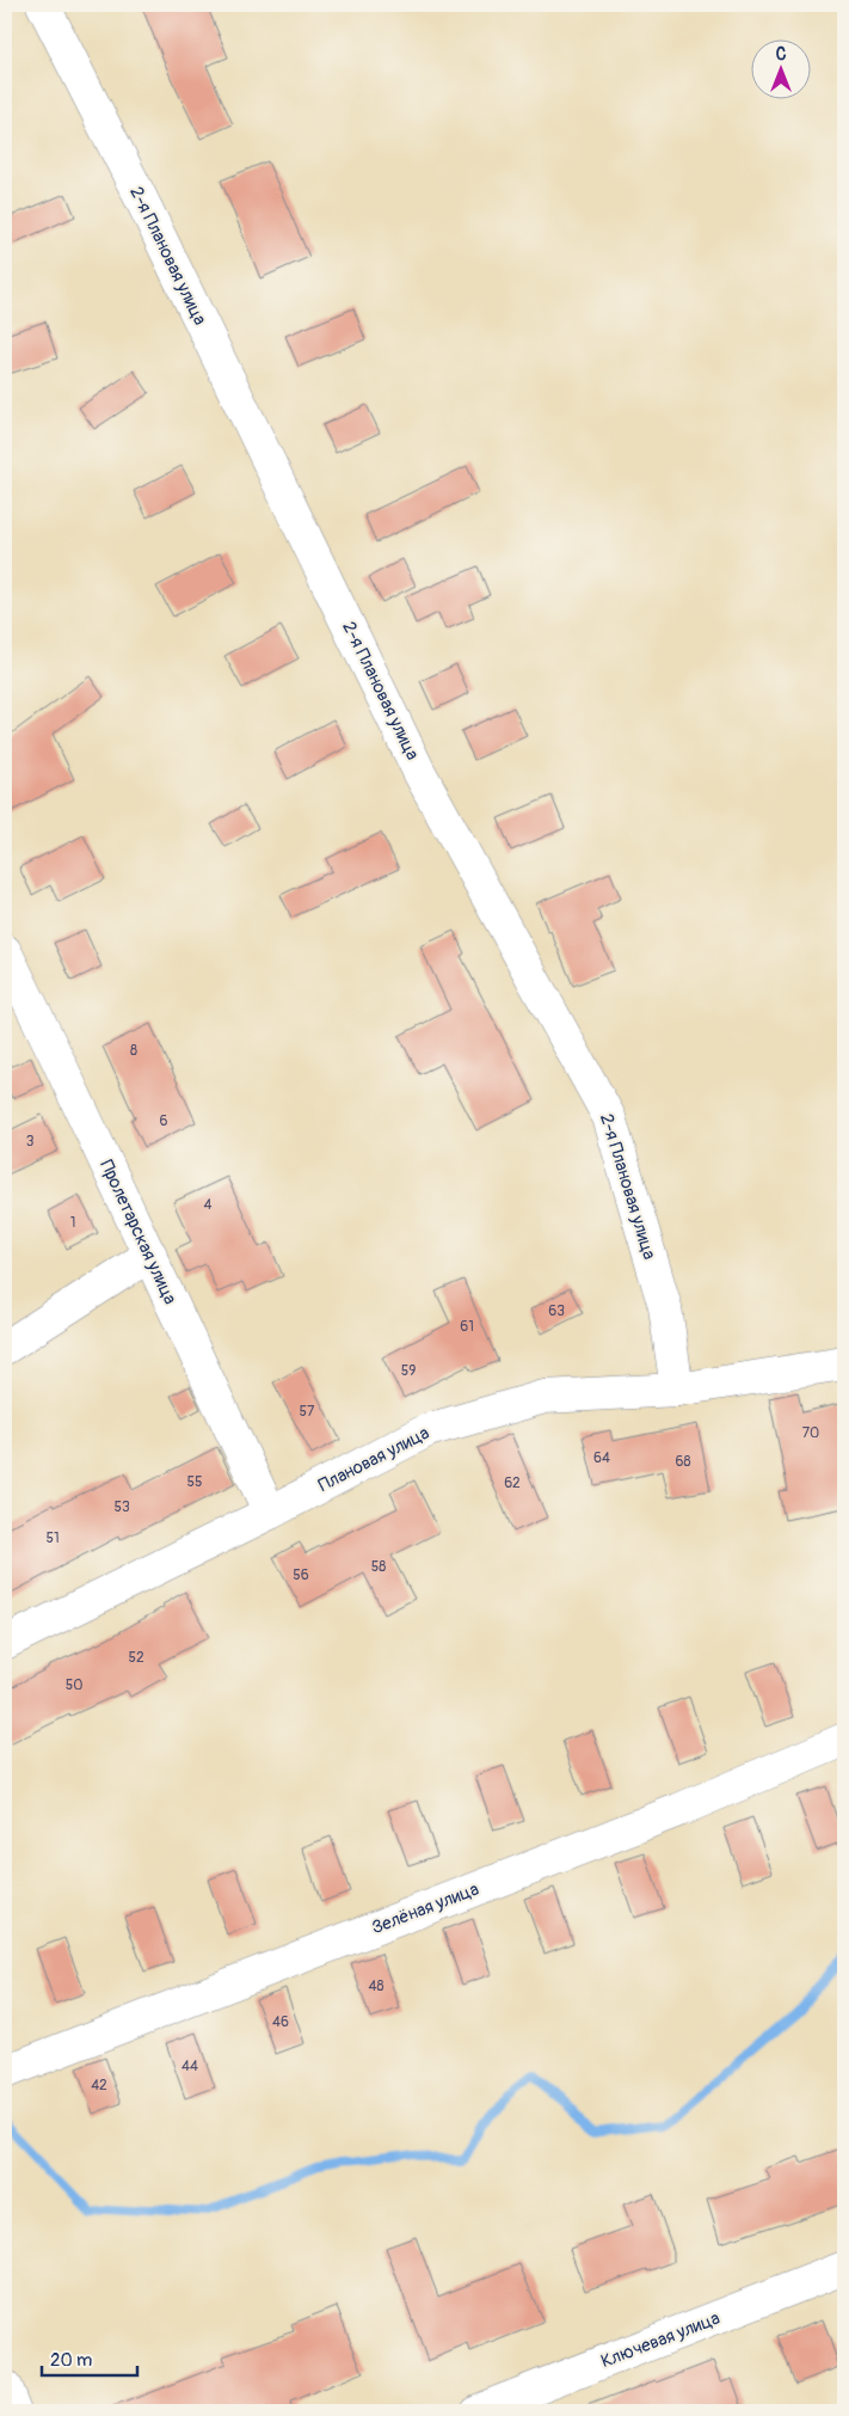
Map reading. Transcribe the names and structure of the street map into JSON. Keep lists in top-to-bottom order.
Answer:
{
  "streets": {
    "street": [
      "2-я Плановая улица",
      "Пролетарская улица",
      "Плановая улица",
      "Зелёная улица",
      "Ключевая улица"
    ]
  },
  "crossings": [
    ["2-я Плановая улица", "Плановая улица"],
    ["Пролетарская улица", "Плановая улица"]
  ],
  "house_numbers": [
    "8",
    "6",
    "3",
    "4",
    "1",
    "63",
    "61",
    "59",
    "57",
    "70",
    "64",
    "68",
    "55",
    "62",
    "53",
    "51",
    "58",
    "56",
    "52",
    "50",
    "48",
    "46",
    "44",
    "42"
  ],
  "scale_bar": "20 m",
  "north": "top"
}
